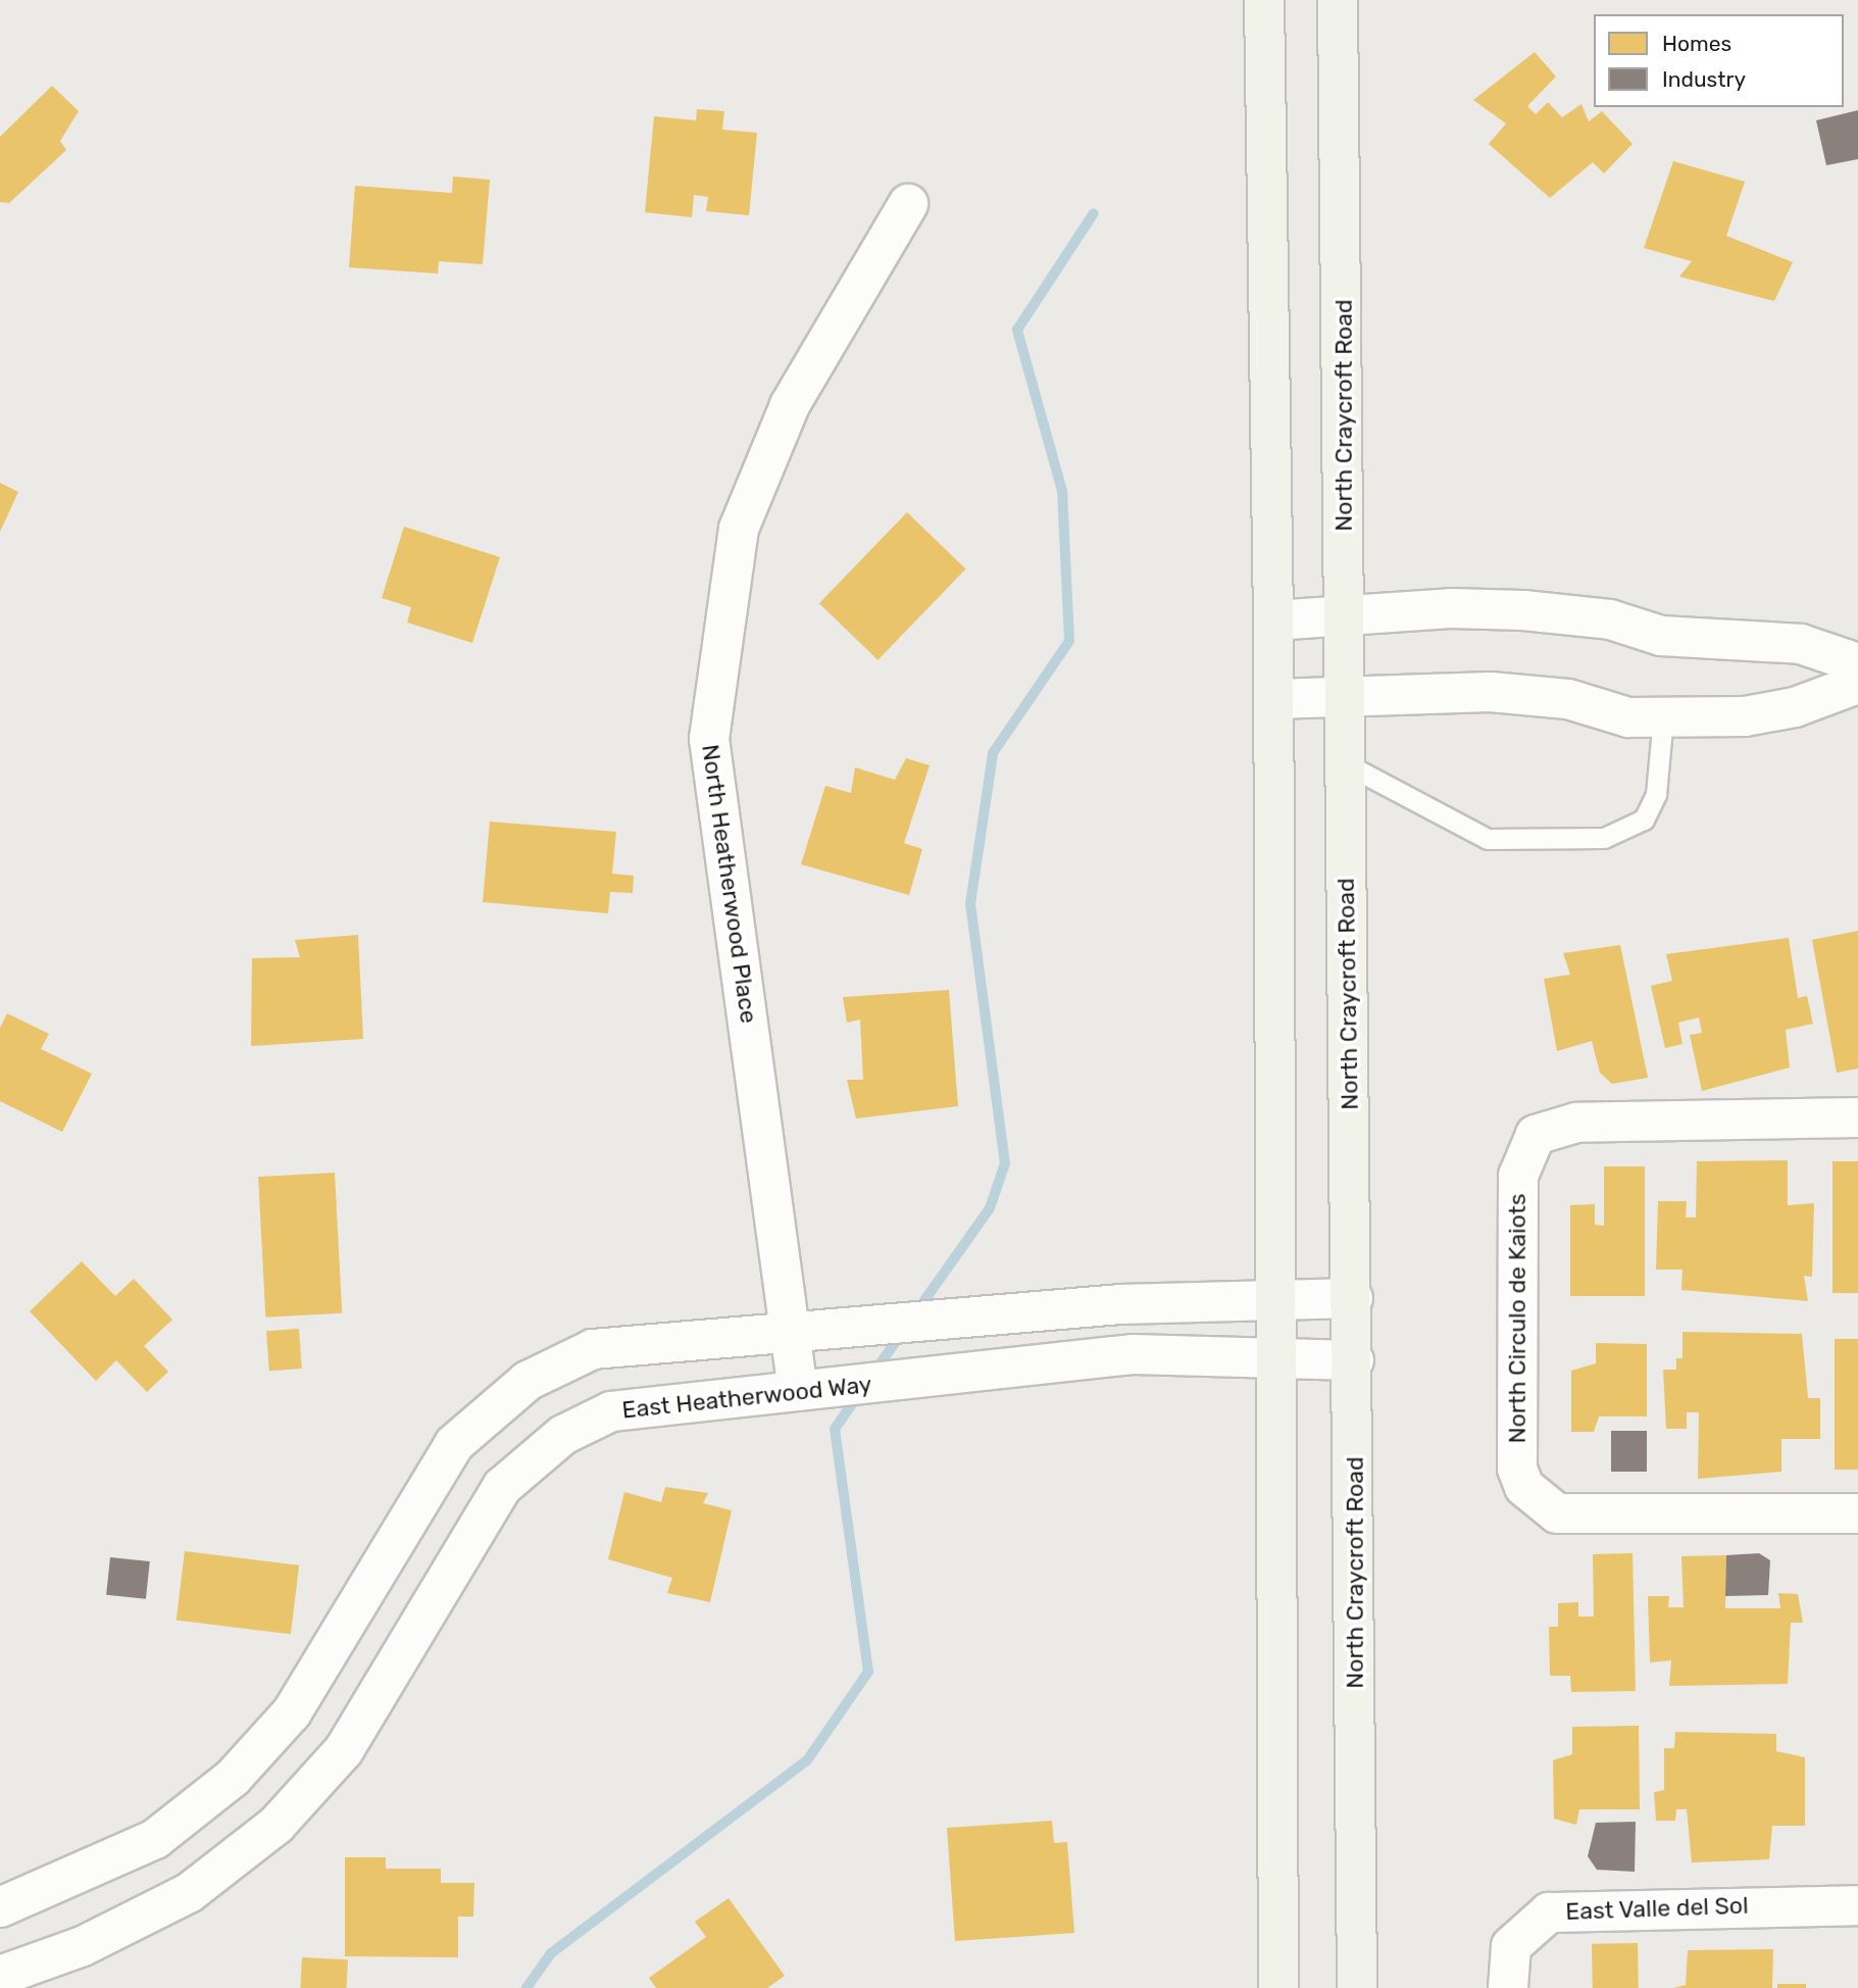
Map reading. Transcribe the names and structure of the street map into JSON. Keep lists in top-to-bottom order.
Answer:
{
  "streets": {
    "main road": ["North Craycroft Road"],
    "street": [
      "North Heatherwood Place",
      "North Circulo de Kaiots",
      "East Heatherwood Way",
      "East Valle del Sol"
    ]
  },
  "crossings": [
    ["North Craycroft Road", "East Heatherwood Way"],
    ["North Heatherwood Place", "East Heatherwood Way"]
  ],
  "legend": ["Homes", "Industry"]
}
